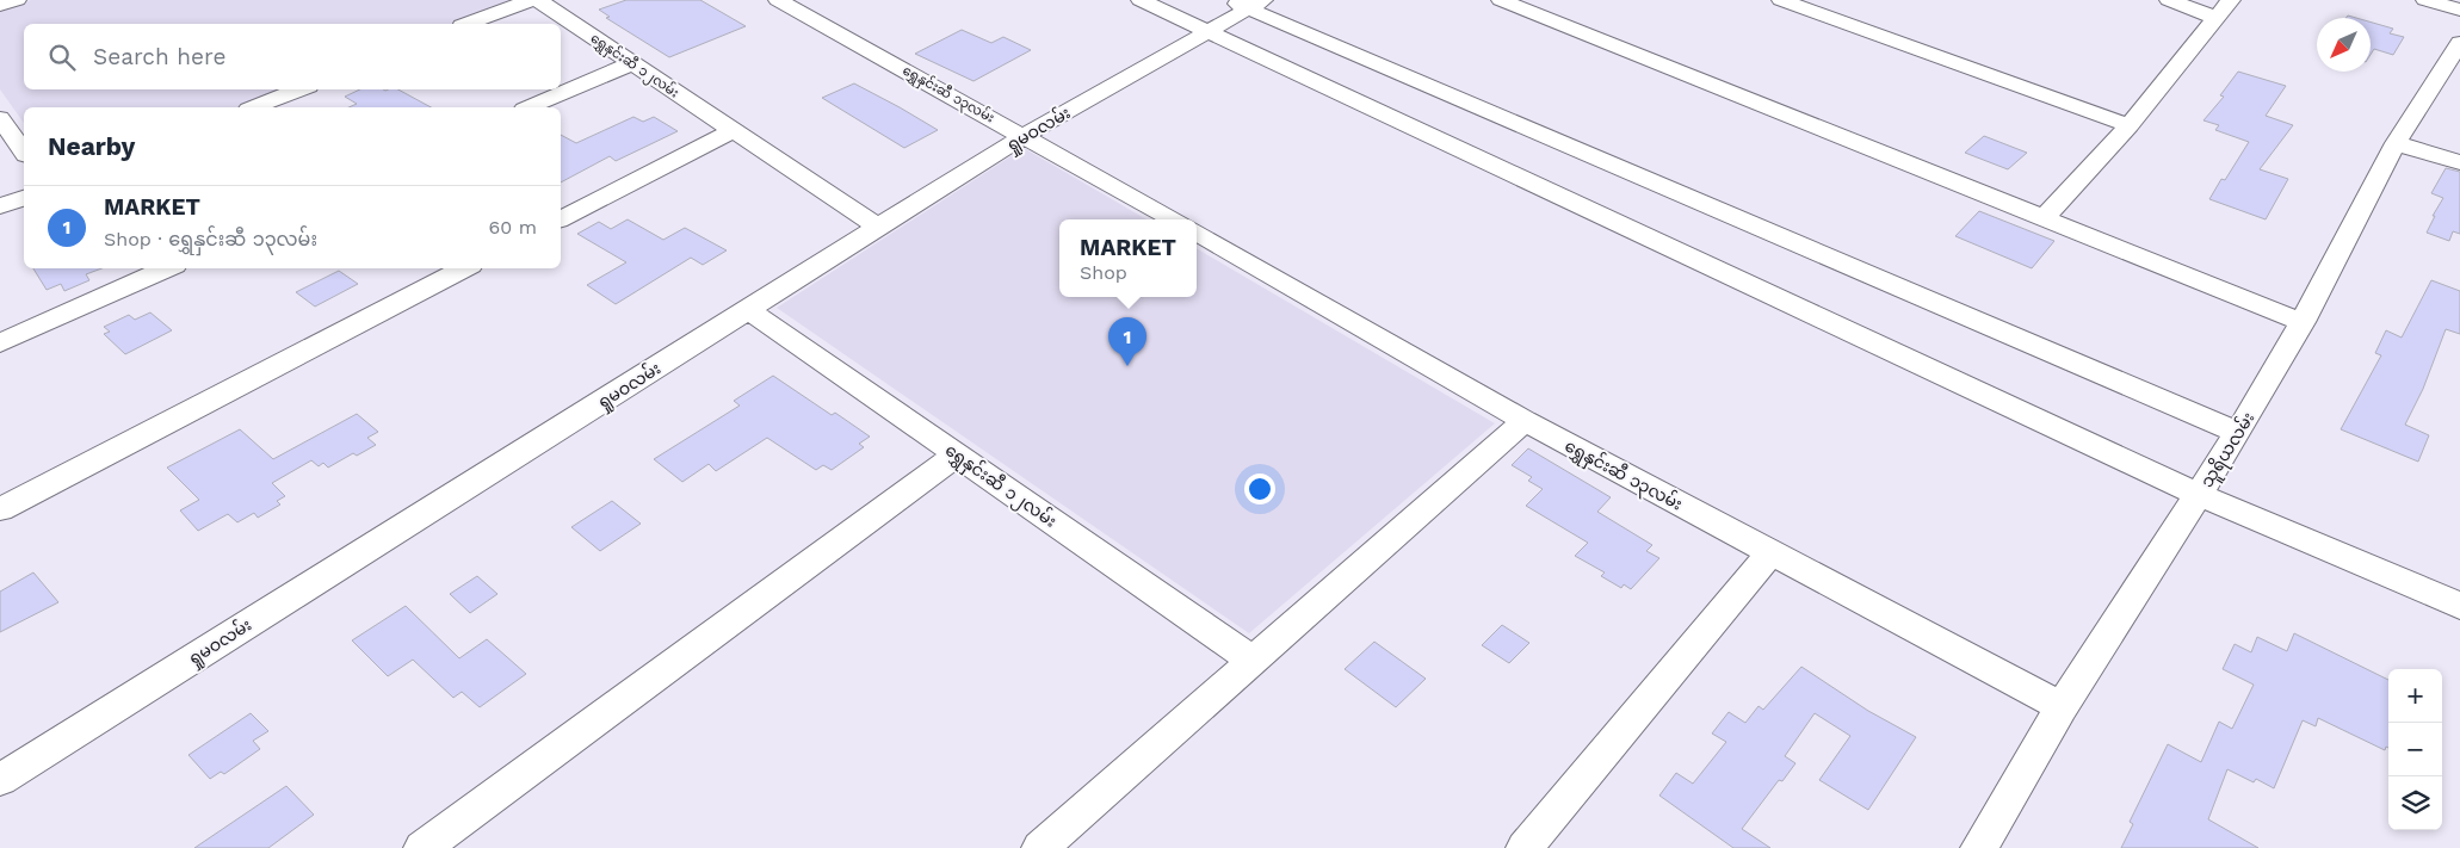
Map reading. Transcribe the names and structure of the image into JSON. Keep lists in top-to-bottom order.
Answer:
{
  "streets": {
    "street": [
      "ရွှေနှင်းဆီ ၁၂လမ်း",
      "ရွှေနှင်းဆီ ၁၃လမ်း",
      "ရှုမဝလမ်း",
      "သူရိယလမ်း"
    ]
  },
  "crossings": [
    ["ရွှေနှင်းဆီ ၁၂လမ်း", "ရှုမဝလမ်း"],
    ["ရွှေနှင်းဆီ ၁၃လမ်း", "ရှုမဝလမ်း"],
    ["ရွှေနှင်းဆီ ၁၃လမ်း", "သူရိယလမ်း"]
  ],
  "north": "bottom left",
  "page": {
    "search": "Search here",
    "heading": "Nearby",
    "list": [
      {
        "mark": "1",
        "name": "MARKET",
        "note": "Shop · ရွှေနှင်းဆီ ၁၃လမ်း",
        "value": "60 m"
      }
    ],
    "popup": ["MARKET", "Shop"],
    "pins": "1",
    "map_buttons": ["+", "−"]
  }
}
